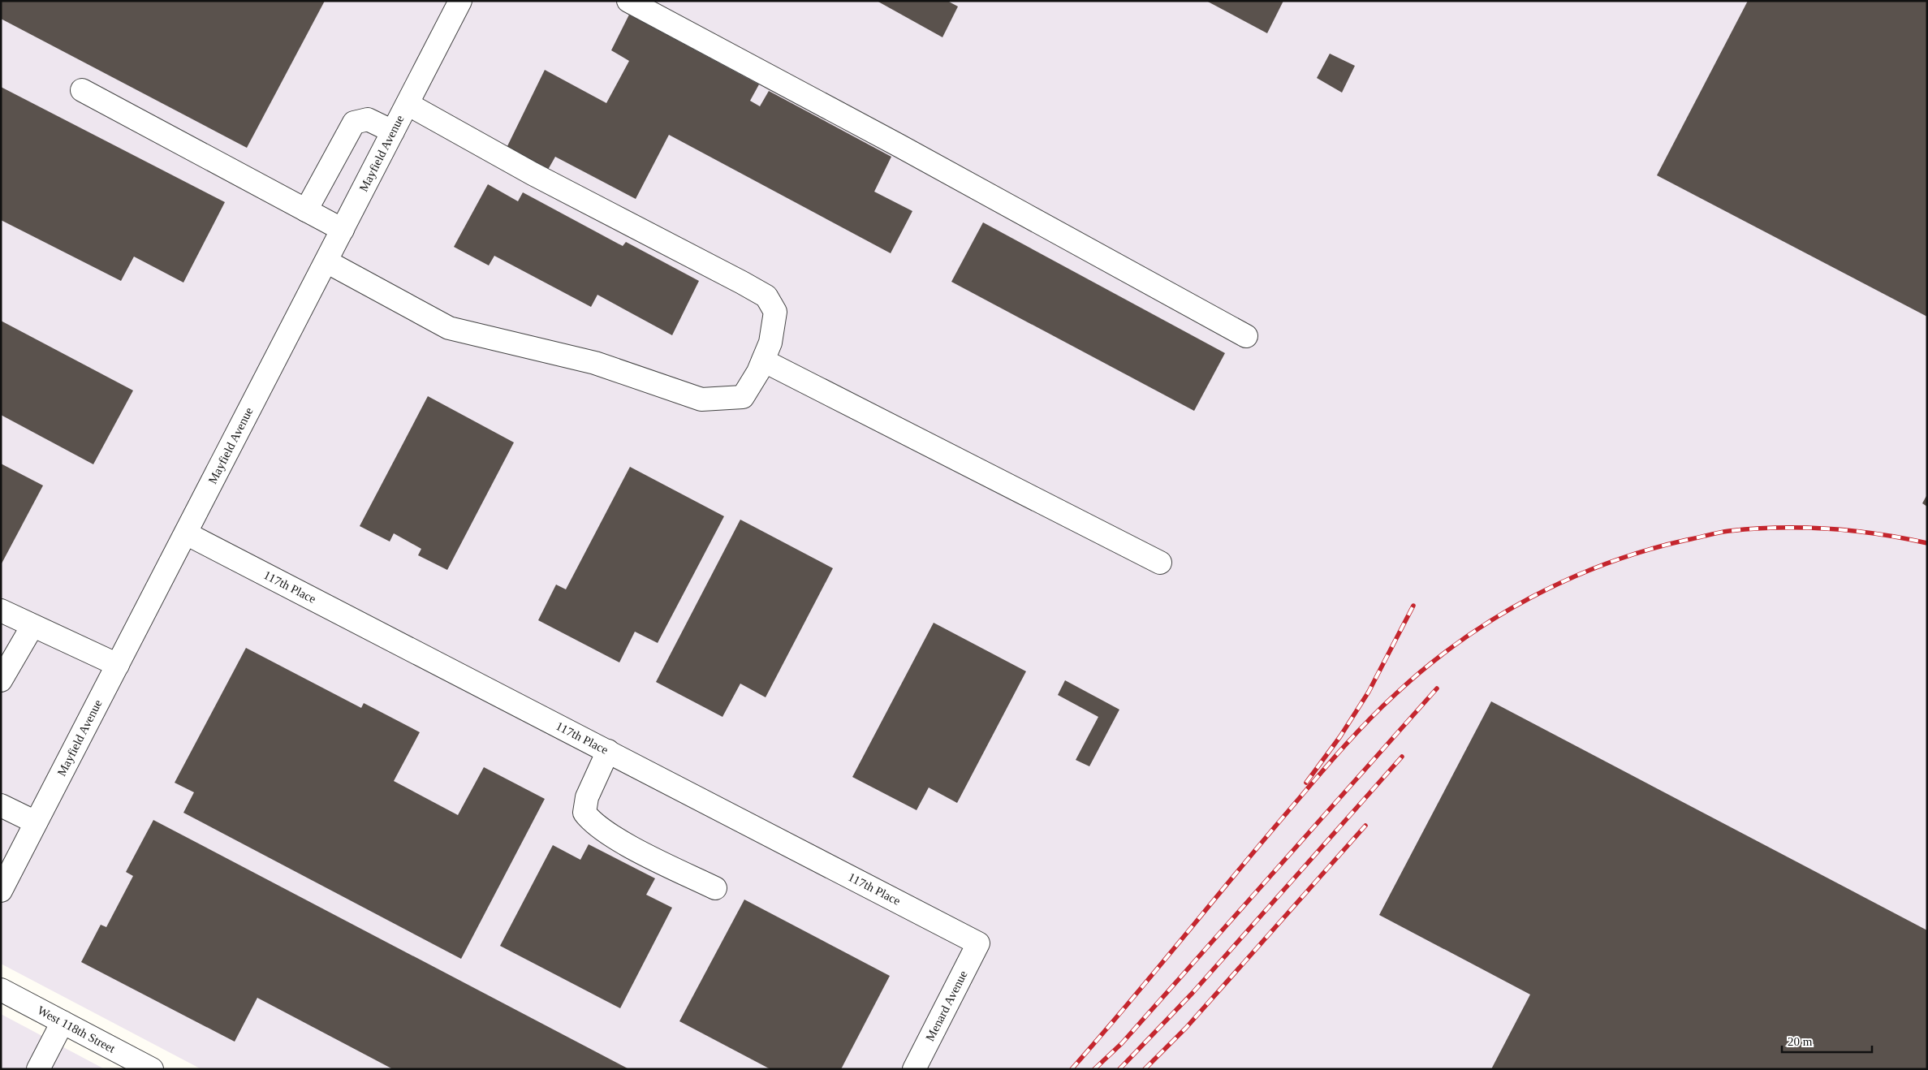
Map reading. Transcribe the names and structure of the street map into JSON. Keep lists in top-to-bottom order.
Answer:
{
  "streets": {
    "street": [
      "Mayfield Avenue",
      "117th Place",
      "Menard Avenue",
      "West 118th Street"
    ]
  },
  "crossings": [
    ["Mayfield Avenue", "117th Place"],
    ["117th Place", "Menard Avenue"]
  ],
  "scale_bar": "20 m"
}
